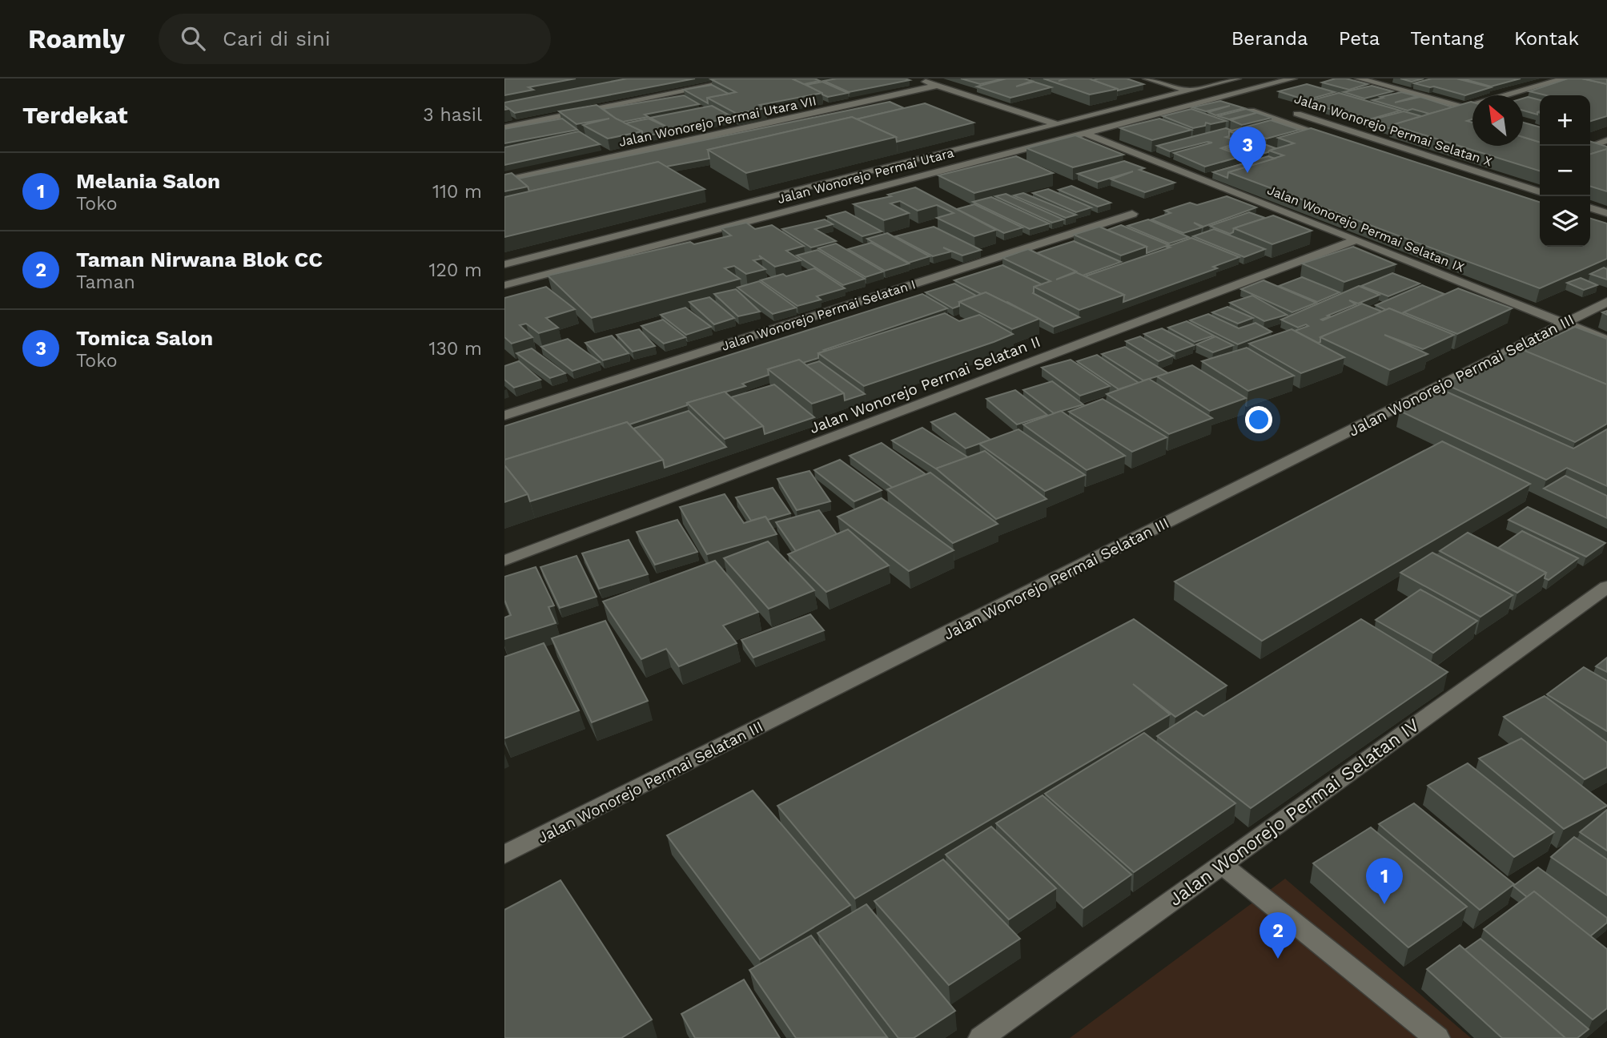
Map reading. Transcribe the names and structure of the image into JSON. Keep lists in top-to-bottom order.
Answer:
{
  "streets": {
    "street": [
      "Jalan Wonorejo Permai Utara VII",
      "Jalan Wonorejo Permai Selatan X",
      "Jalan Wonorejo Permai Utara",
      "Jalan Wonorejo Permai Selatan IX",
      "Jalan Wonorejo Permai Selatan I",
      "Jalan Wonorejo Permai Selatan III",
      "Jalan Wonorejo Permai Selatan II",
      "Jalan Wonorejo Permai Selatan IV"
    ]
  },
  "crossings": [
    ["Jalan Wonorejo Permai Utara", "Jalan Wonorejo Permai Selatan IX"],
    ["Jalan Wonorejo Permai Selatan IX", "Jalan Wonorejo Permai Selatan III"],
    ["Jalan Wonorejo Permai Selatan IX", "Jalan Wonorejo Permai Selatan II"]
  ],
  "north": "top left",
  "page": {
    "header": "Roamly",
    "search": "Cari di sini",
    "nav": [
      "Beranda",
      "Peta",
      "Tentang",
      "Kontak"
    ],
    "heading": ["Terdekat", "3 hasil"],
    "map_buttons": ["+", "−"],
    "pins": ["3", "1", "2"],
    "list": [
      {
        "mark": "1",
        "name": "Melania Salon",
        "note": "Toko",
        "value": "110 m"
      },
      {
        "mark": "2",
        "name": "Taman Nirwana Blok CC",
        "note": "Taman",
        "value": "120 m"
      },
      {
        "mark": "3",
        "name": "Tomica Salon",
        "note": "Toko",
        "value": "130 m"
      }
    ]
  }
}
